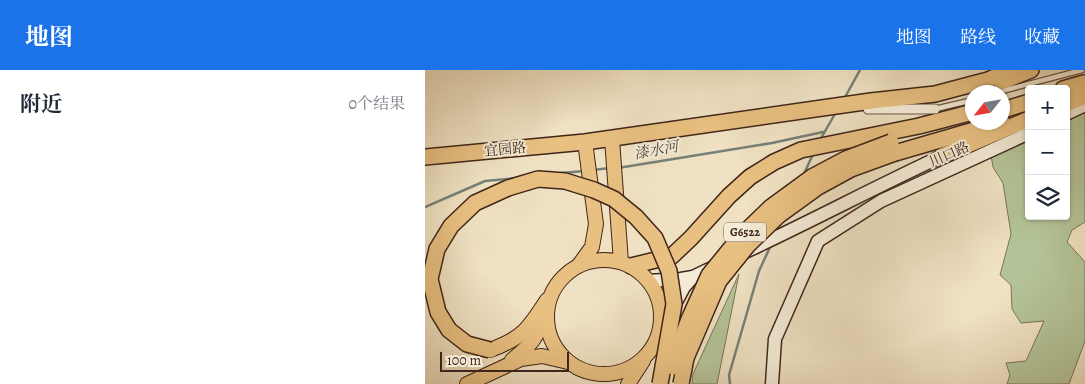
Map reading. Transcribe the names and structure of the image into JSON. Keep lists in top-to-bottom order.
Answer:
{
  "streets": {
    "highway": ["宜园路", "G6522"],
    "main road": ["川口路"]
  },
  "water": ["漆水河"],
  "scale_bar": "100 m",
  "north": "bottom left",
  "page": {
    "header": "地图",
    "nav": ["地图", "路线", "收藏"],
    "heading": ["附近", "0个结果"],
    "map_buttons": ["+", "−"],
    "scale": "100 m"
  }
}
